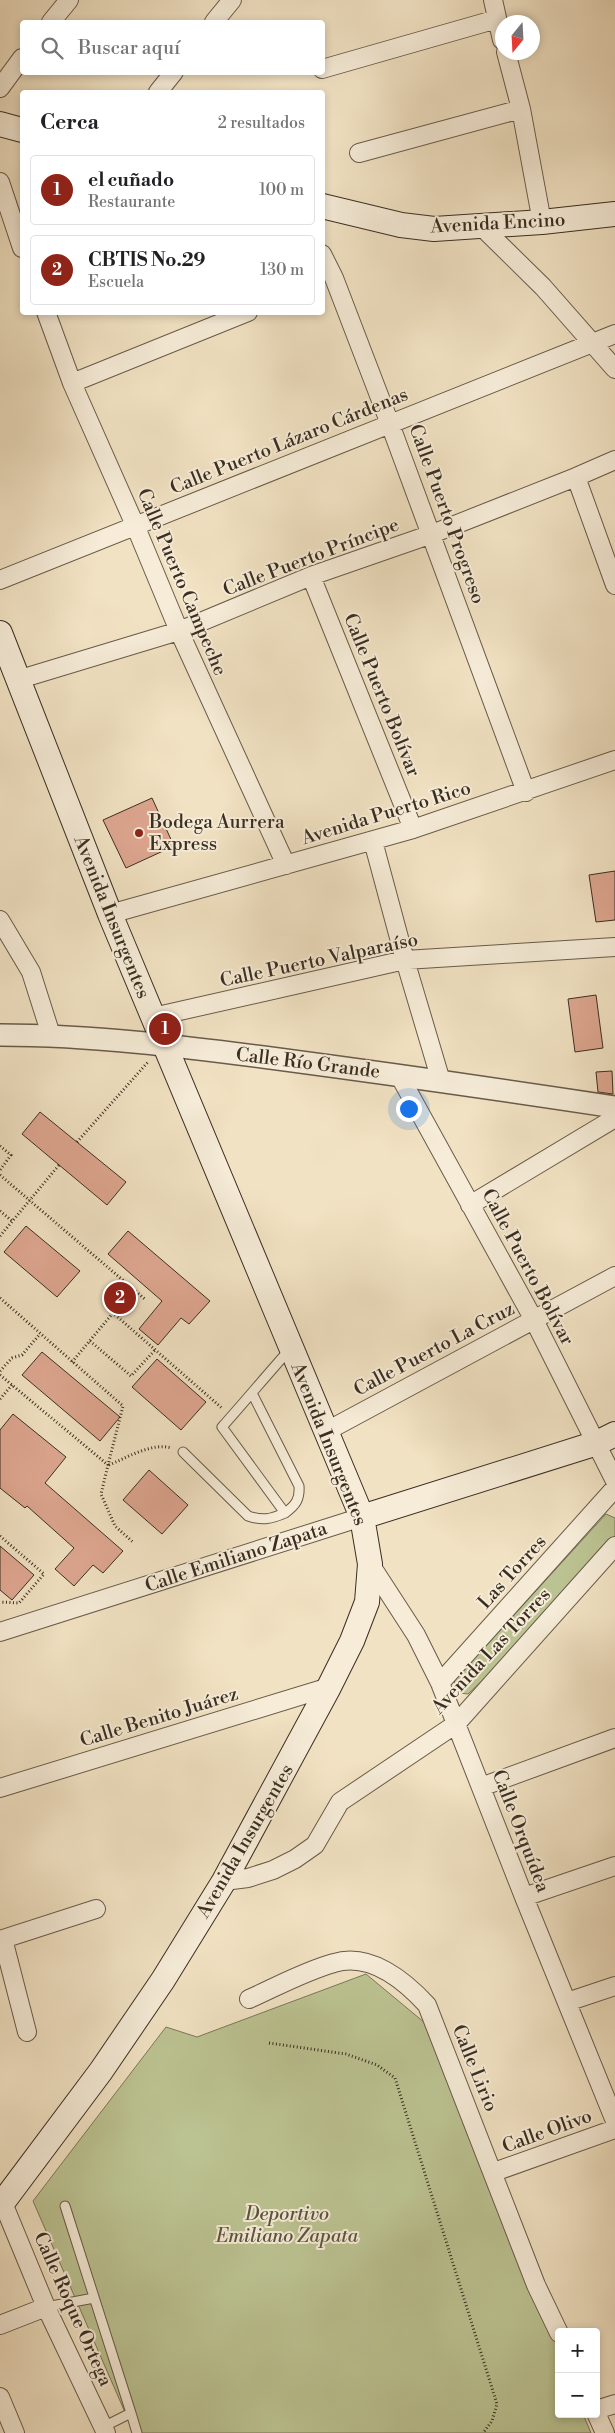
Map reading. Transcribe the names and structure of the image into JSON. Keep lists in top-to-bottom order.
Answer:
{
  "streets": {
    "main road": ["Avenida Encino", "Avenida Insurgentes", "Calle Emiliano Zapata"],
    "street": [
      "Calle Puerto Lázaro Cárdenas",
      "Calle Puerto Progreso",
      "Calle Puerto Príncipe",
      "Calle Puerto Campeche",
      "Calle Puerto Bolívar",
      "Avenida Puerto Rico",
      "Calle Puerto Valparaíso",
      "Calle Río Grande",
      "Calle Puerto La Cruz",
      "Las Torres",
      "Avenida Las Torres",
      "Calle Benito Juárez",
      "Calle Orquídea",
      "Calle Lirio",
      "Calle Olivo",
      "Calle Roque Ortega"
    ]
  },
  "crossings": [
    ["Calle Puerto Lázaro Cárdenas", "Calle Puerto Progreso"],
    ["Calle Puerto Lázaro Cárdenas", "Calle Puerto Campeche"],
    ["Calle Puerto Progreso", "Calle Puerto Príncipe"],
    ["Calle Puerto Progreso", "Avenida Puerto Rico"],
    ["Calle Puerto Príncipe", "Calle Puerto Campeche"],
    ["Calle Puerto Príncipe", "Calle Puerto Bolívar"],
    ["Calle Puerto Príncipe", "Avenida Insurgentes"],
    ["Calle Puerto Campeche", "Avenida Puerto Rico"],
    ["Calle Puerto Bolívar", "Avenida Puerto Rico"],
    ["Calle Puerto Bolívar", "Calle Río Grande"],
    ["Calle Puerto Bolívar", "Calle Puerto La Cruz"],
    ["Calle Puerto Bolívar", "Calle Emiliano Zapata"],
    ["Avenida Puerto Rico", "Avenida Insurgentes"],
    ["Avenida Insurgentes", "Calle Puerto Valparaíso"],
    ["Avenida Insurgentes", "Calle Río Grande"],
    ["Avenida Insurgentes", "Calle Puerto La Cruz"],
    ["Avenida Insurgentes", "Calle Emiliano Zapata"],
    ["Avenida Insurgentes", "Avenida Las Torres"],
    ["Avenida Insurgentes", "Calle Benito Juárez"],
    ["Avenida Insurgentes", "Calle Orquídea"],
    ["Avenida Insurgentes", "Calle Roque Ortega"],
    ["Las Torres", "Calle Orquídea"],
    ["Avenida Las Torres", "Calle Orquídea"],
    ["Calle Lirio", "Calle Olivo"]
  ],
  "parks": ["Deportivo Emiliano Zapata"],
  "places": ["Bodega Aurrera Express"],
  "north": "bottom",
  "page": {
    "search": "Buscar aquí",
    "heading": ["Cerca", "2 resultados"],
    "list": [
      {
        "mark": "1",
        "name": "el cuñado",
        "note": "Restaurante",
        "value": "100 m"
      },
      {
        "mark": "2",
        "name": "CBTIS No.29",
        "note": "Escuela",
        "value": "130 m"
      }
    ],
    "pins": ["1", "2"],
    "map_buttons": ["+", "−"]
  }
}
